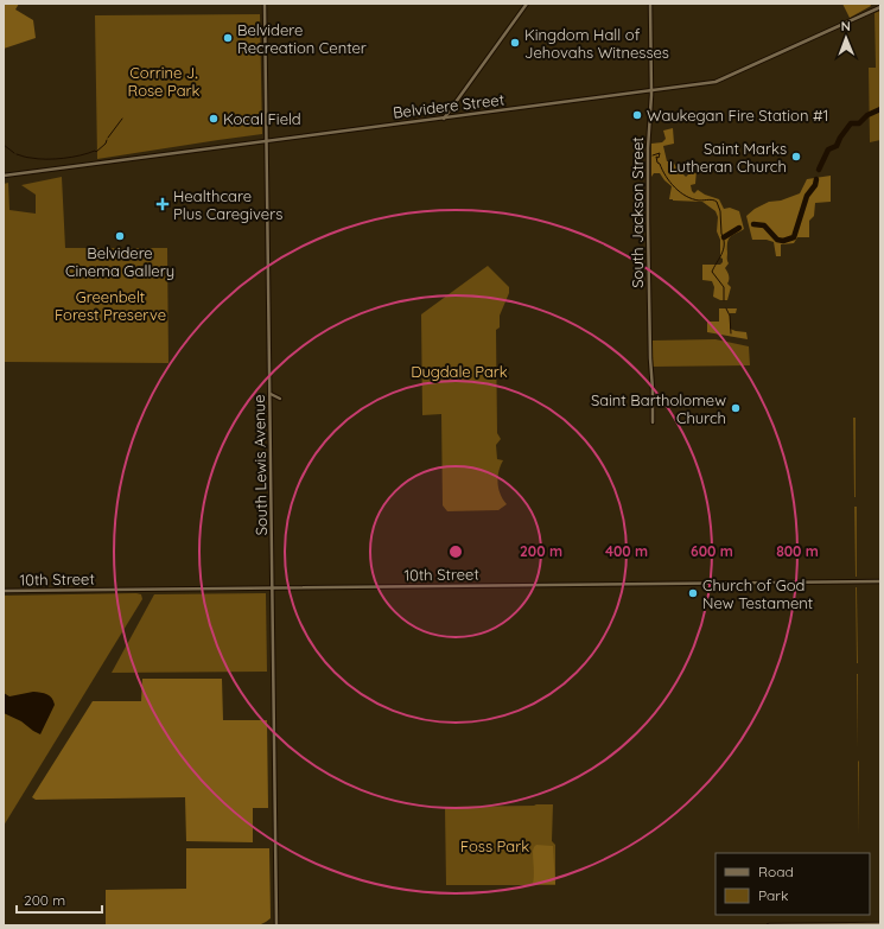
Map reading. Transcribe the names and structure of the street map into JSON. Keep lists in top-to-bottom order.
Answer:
{
  "streets": {
    "main road": [
      "Belvidere Street",
      "South Jackson Street",
      "South Lewis Avenue",
      "10th Street"
    ]
  },
  "crossings": [
    ["Belvidere Street", "South Jackson Street"],
    ["Belvidere Street", "South Lewis Avenue"],
    ["South Lewis Avenue", "10th Street"]
  ],
  "parks": [
    "Corrine J. Rose Park",
    "Greenbelt Forest Preserve",
    "Dugdale Park",
    "Foss Park"
  ],
  "places": {
    "other": [
      "Belvidere Recreation Center",
      "Kingdom Hall of Jehovahs Witnesses",
      "Waukegan Fire Station #1",
      "Kocal Field",
      "Saint Marks Lutheran Church",
      "Belvidere Cinema Gallery",
      "Saint Bartholomew Church",
      "Church of God New Testament"
    ],
    "health": ["Healthcare Plus Caregivers"]
  },
  "legend": ["Road", "Park"],
  "scale_bar": "200 m",
  "north": "top",
  "rings": [
    "200 m",
    "400 m",
    "600 m",
    "800 m"
  ]
}
